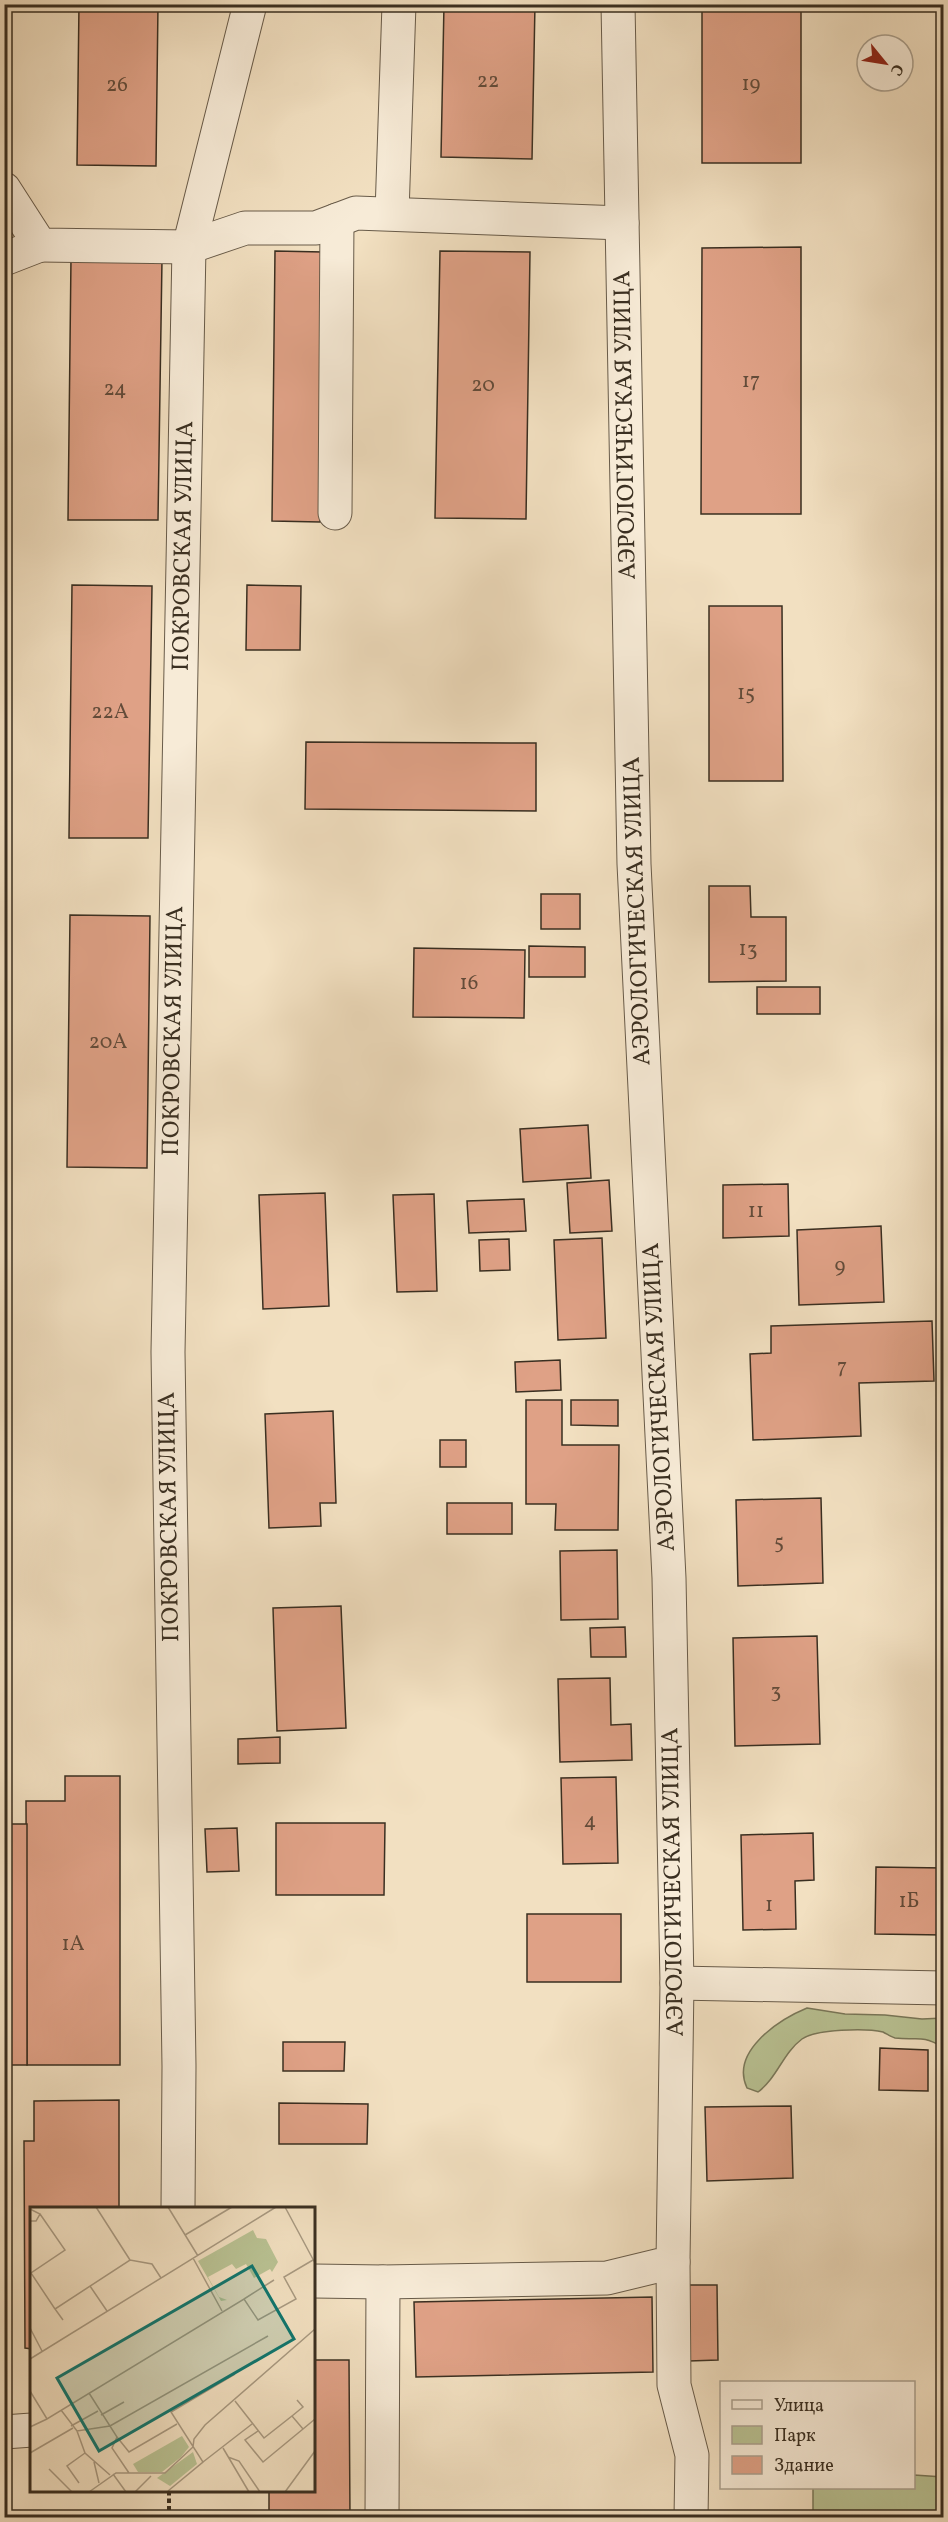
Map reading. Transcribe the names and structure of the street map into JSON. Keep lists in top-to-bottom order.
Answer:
{
  "streets": {
    "street": ["АЭРОЛОГИЧЕСКАЯ УЛИЦА", "ПОКРОВСКАЯ УЛИЦА"]
  },
  "house_numbers": [
    "22",
    "19",
    "26",
    "17",
    "20",
    "24",
    "15",
    "22А",
    "13",
    "16",
    "20А",
    "11",
    "9",
    "7",
    "5",
    "3",
    "4",
    "1Б",
    "1",
    "1А"
  ],
  "legend": ["Улица", "Парк", "Здание"],
  "north": "bottom right"
}
